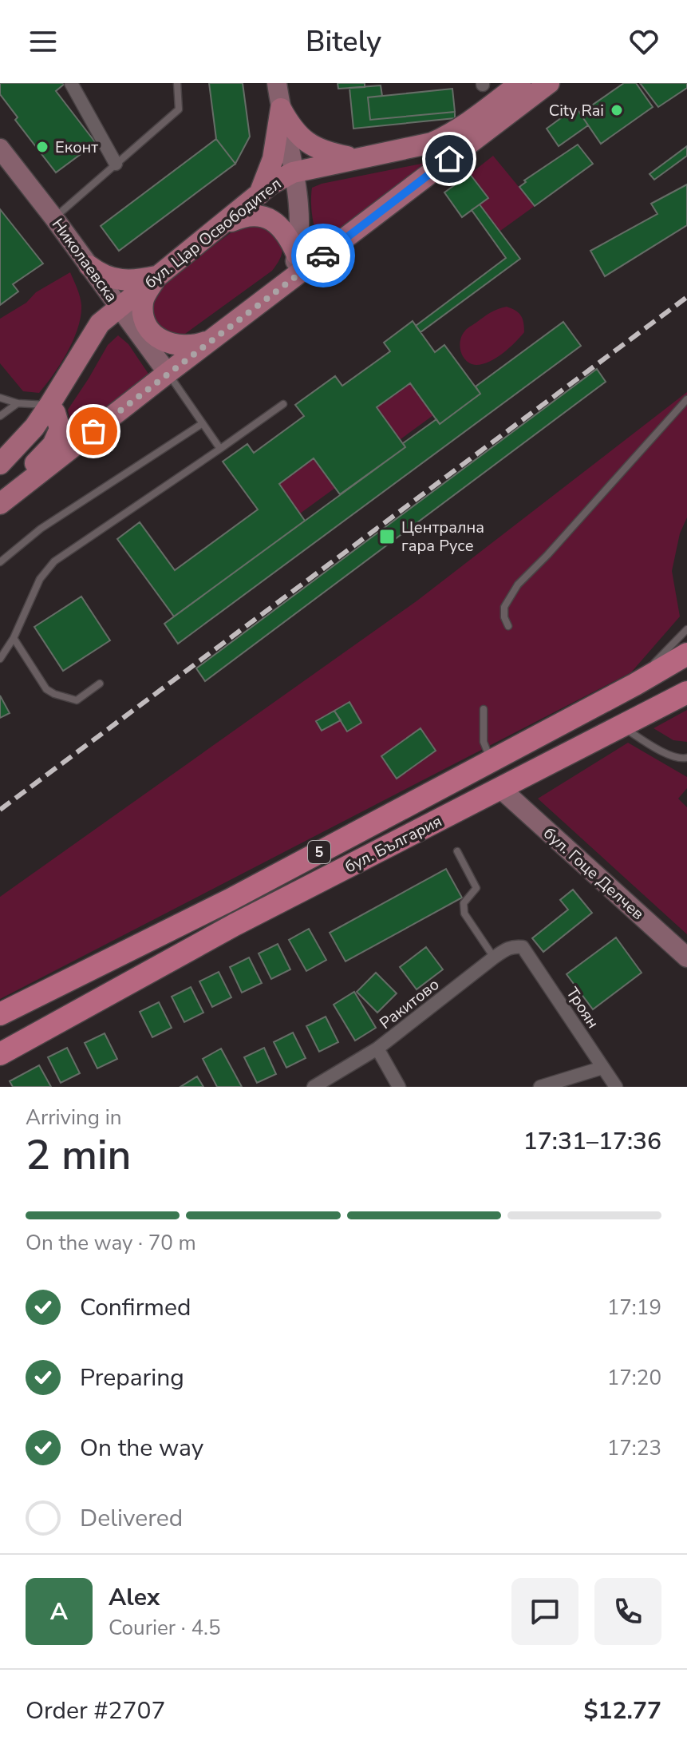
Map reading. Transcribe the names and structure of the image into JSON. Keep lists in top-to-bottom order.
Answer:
{
  "streets": {
    "highway": ["бул. България", "5"],
    "main road": ["бул. Цар Освободител", "Николаевска", "бул. Гоце Делчев"],
    "street": ["Ракитово", "Троян"]
  },
  "crossings": [
    ["бул. Цар Освободител", "Николаевска"],
    ["бул. България", "бул. Гоце Делчев"],
    ["Ракитово", "Троян"]
  ],
  "places": {
    "other": ["City Rai", "Еконт"],
    "transit": ["Централна гара Русе"]
  },
  "page": {
    "header": "Bitely",
    "heading": ["2 min", "Arriving in", "17:31–17:36"],
    "panel": [
      "Alex",
      "Courier · 4.5",
      "Order #2707",
      "$12.77"
    ],
    "bar": "On the way · 70 m",
    "list": [
      ["Confirmed", "17:19"],
      ["Preparing", "17:20"],
      ["On the way", "17:23"],
      "Delivered"
    ],
    "round": "A"
  }
}
